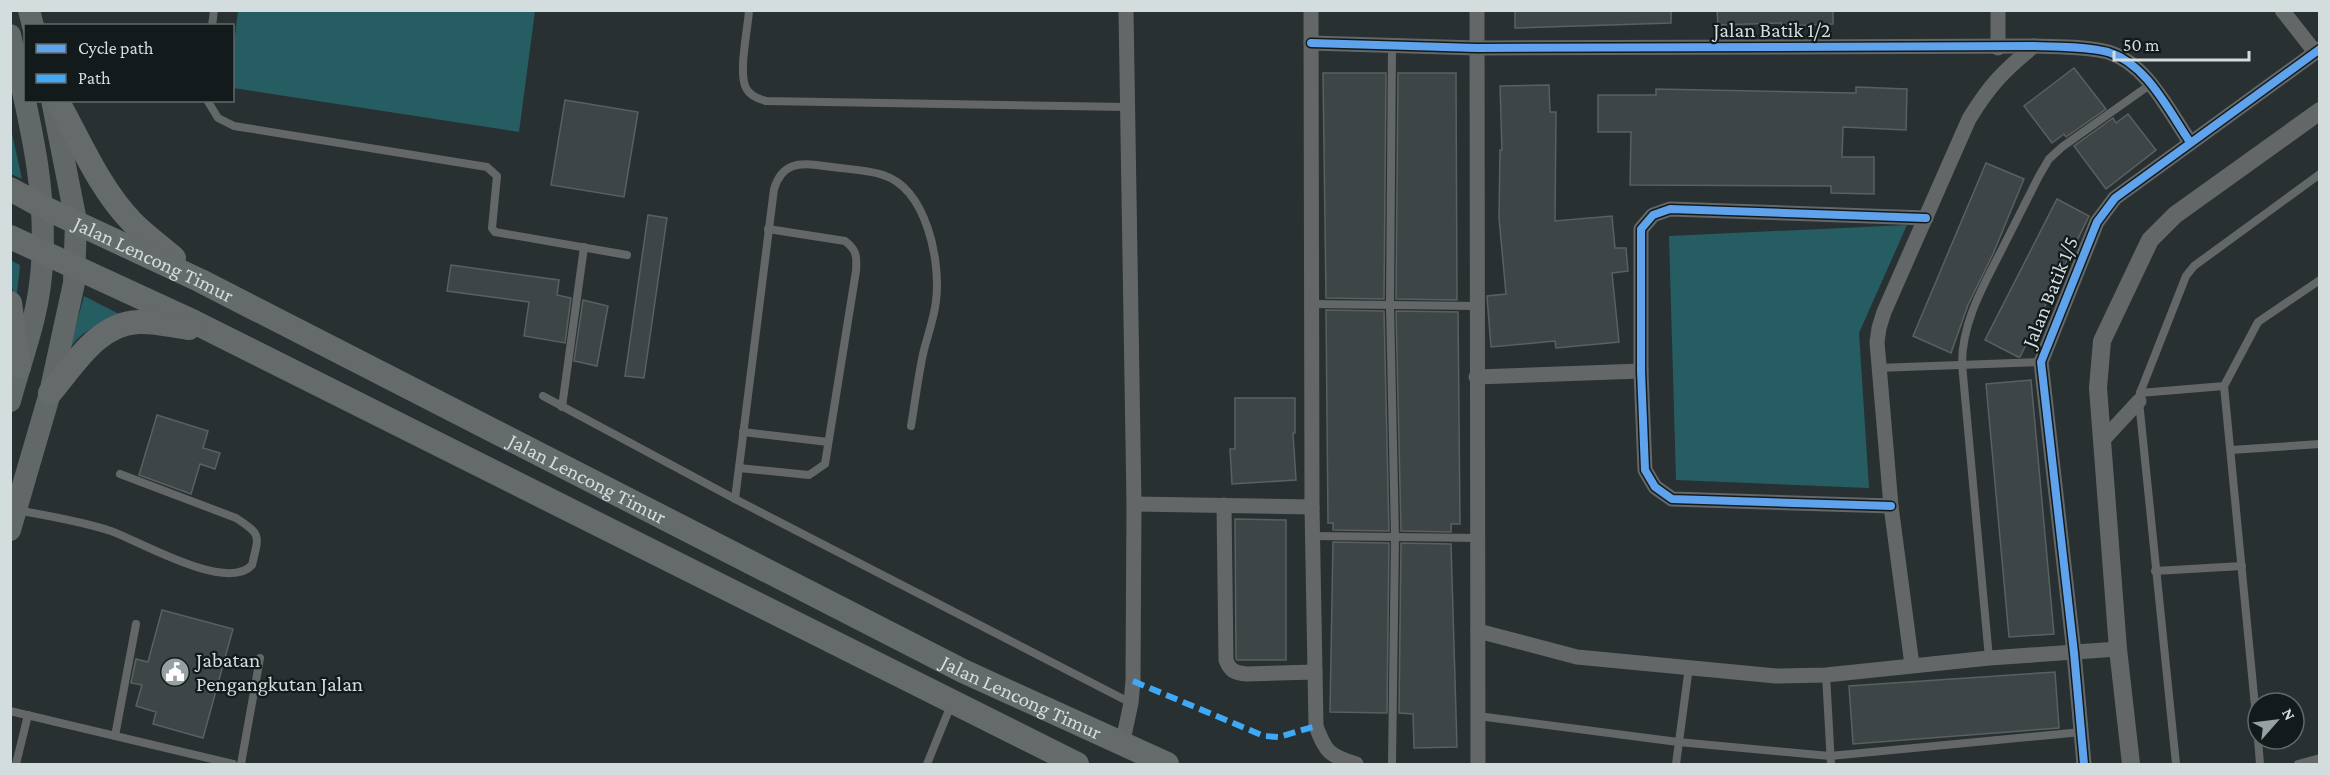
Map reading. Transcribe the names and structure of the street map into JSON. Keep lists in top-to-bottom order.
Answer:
{
  "streets": {
    "highway": ["Jalan Lencong Timur"],
    "street": ["Jalan Batik 1/2", "Jalan Batik 1/5"]
  },
  "crossings": [
    ["Jalan Batik 1/2", "Jalan Batik 1/5"]
  ],
  "places": {
    "public building": ["Jabatan Pengangkutan Jalan"]
  },
  "legend": ["Cycle path", "Path"],
  "scale_bar": "50 m",
  "north": "top right"
}
